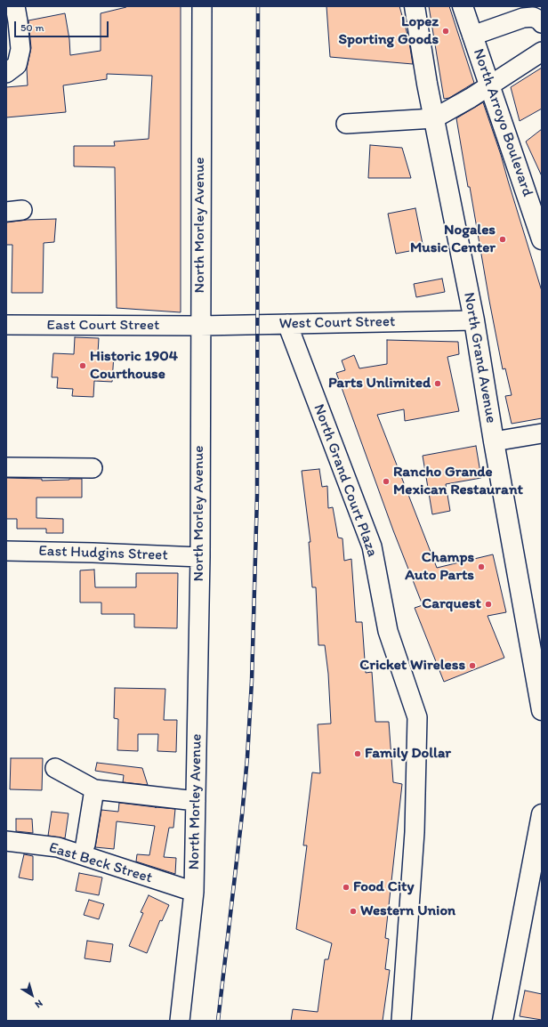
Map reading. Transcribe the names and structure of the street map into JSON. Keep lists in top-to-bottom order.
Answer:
{
  "streets": {
    "main road": ["North Arroyo Boulevard", "North Grand Avenue"],
    "street": [
      "North Morley Avenue",
      "West Court Street",
      "East Court Street",
      "North Grand Court Plaza",
      "East Hudgins Street",
      "East Beck Street"
    ]
  },
  "crossings": [
    ["North Morley Avenue", "West Court Street"],
    ["North Morley Avenue", "East Court Street"],
    ["North Morley Avenue", "East Hudgins Street"],
    ["North Morley Avenue", "East Beck Street"],
    ["West Court Street", "East Court Street"],
    ["West Court Street", "North Grand Avenue"],
    ["West Court Street", "North Grand Court Plaza"]
  ],
  "places": [
    "Lopez Sporting Goods",
    "Nogales Music Center",
    "Historic 1904 Courthouse",
    "Parts Unlimited",
    "Rancho Grande Mexican Restaurant",
    "Champs Auto Parts",
    "Carquest",
    "Cricket Wireless",
    "Family Dollar",
    "Food City",
    "Western Union"
  ],
  "scale_bar": "50 m",
  "north": "bottom right"
}
